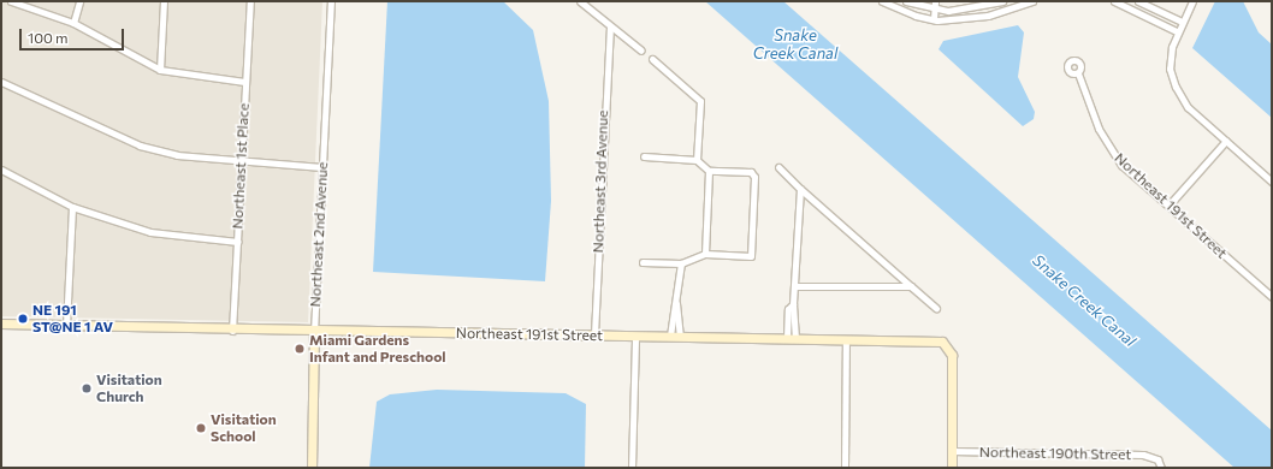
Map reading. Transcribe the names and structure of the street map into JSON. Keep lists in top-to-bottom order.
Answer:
{
  "streets": {
    "street": [
      "Northeast 1st Place",
      "Northeast 3rd Avenue",
      "Northeast 191st Street",
      "Northeast 2nd Avenue",
      "Northeast 190th Street"
    ]
  },
  "crossings": [
    ["Northeast 1st Place", "Northeast 191st Street"],
    ["Northeast 3rd Avenue", "Northeast 191st Street"],
    ["Northeast 191st Street", "Northeast 2nd Avenue"],
    ["Northeast 191st Street", "Northeast 190th Street"]
  ],
  "water": ["Snake Creek Canal"],
  "places": [
    "NE 191 ST@NE 1 AV",
    "Miami Gardens Infant and Preschool",
    "Visitation Church",
    "Visitation School"
  ],
  "scale_bar": "100 m"
}
